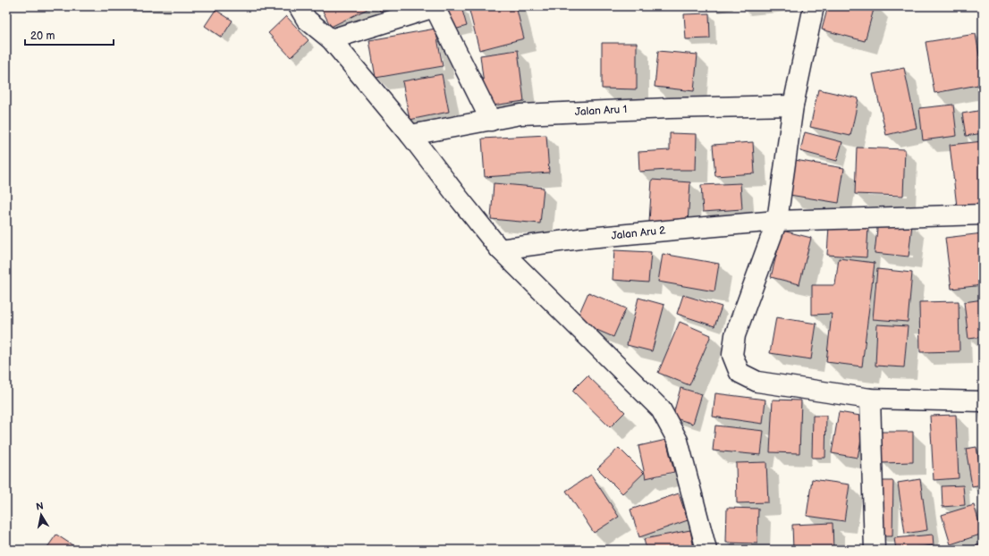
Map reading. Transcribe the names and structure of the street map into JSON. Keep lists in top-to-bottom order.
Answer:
{
  "streets": {
    "street": ["Jalan Aru 1", "Jalan Aru 2"]
  },
  "scale_bar": "20 m",
  "north": "top"
}
